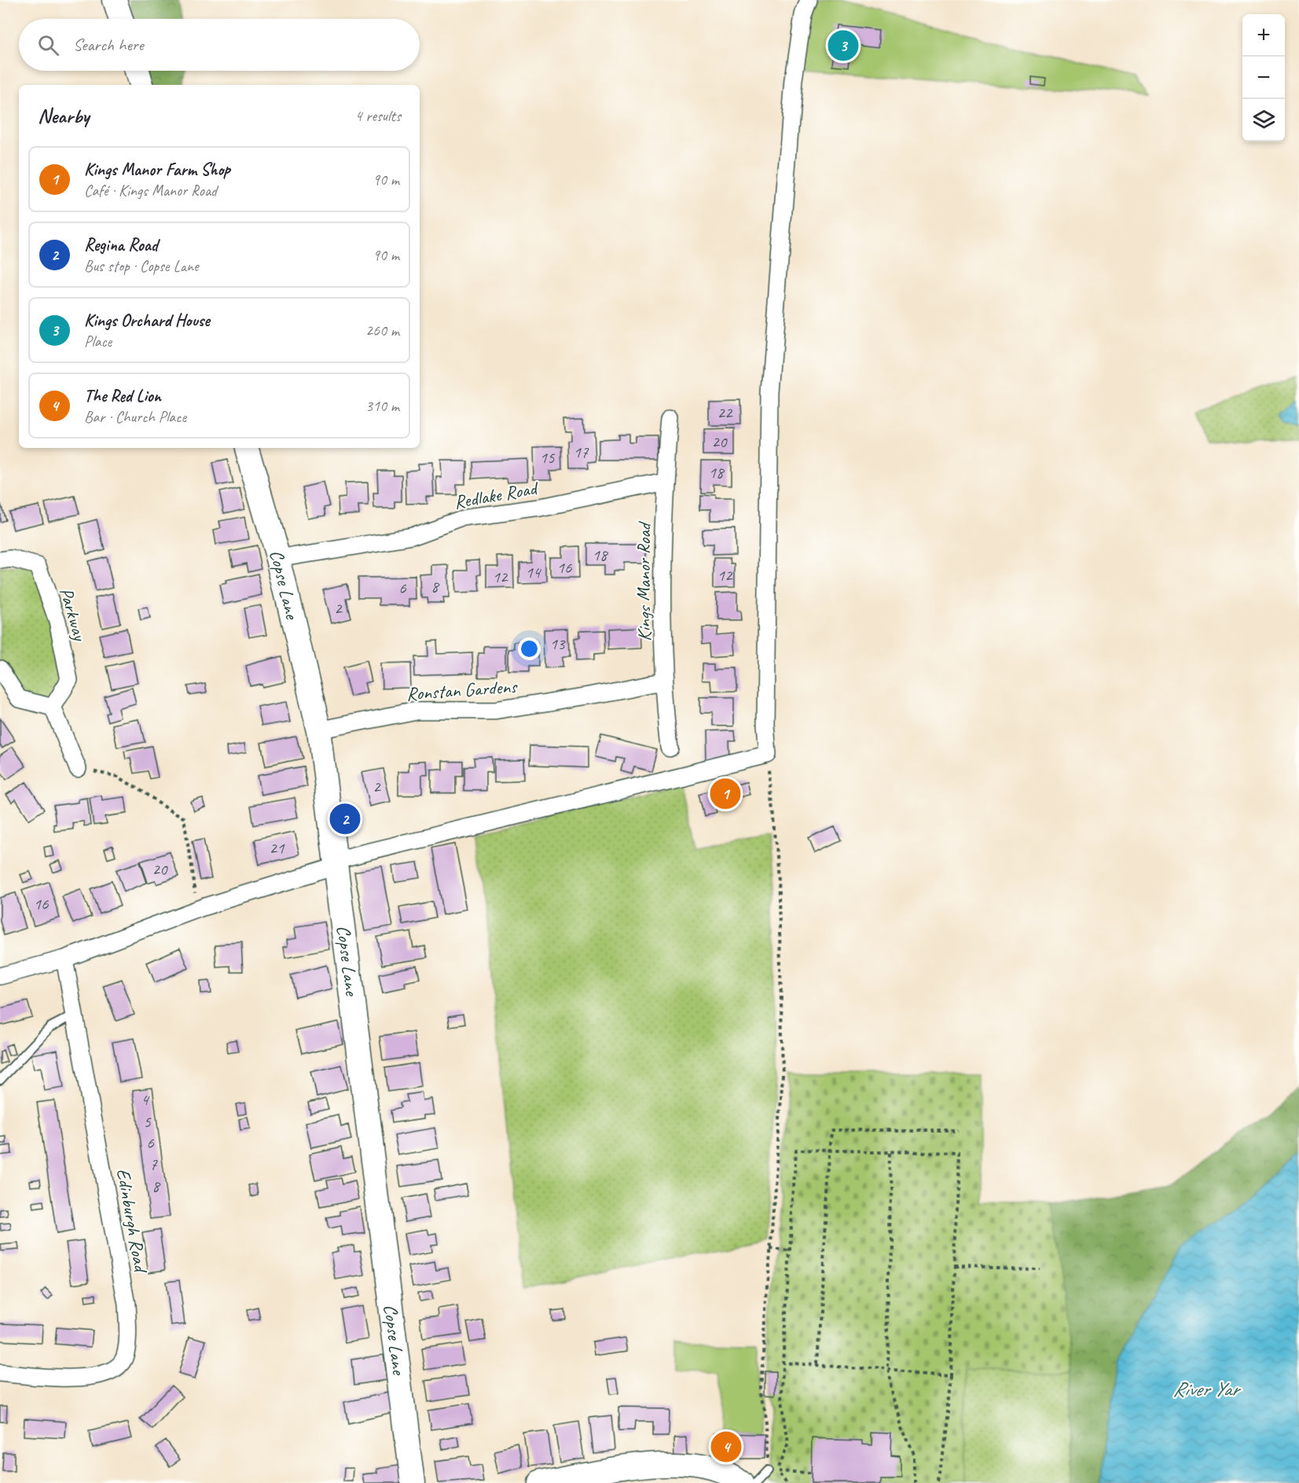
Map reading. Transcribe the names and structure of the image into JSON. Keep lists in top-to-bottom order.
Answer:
{
  "streets": {
    "street": [
      "Redlake Road",
      "Kings Manor Road",
      "Copse Lane",
      "Parkway",
      "Ronstan Gardens",
      "Edinburgh Road"
    ]
  },
  "crossings": [
    ["Redlake Road", "Kings Manor Road"],
    ["Redlake Road", "Copse Lane"],
    ["Kings Manor Road", "Ronstan Gardens"],
    ["Copse Lane", "Ronstan Gardens"]
  ],
  "water": ["River Yar"],
  "house_numbers": [
    "22",
    "20",
    "17",
    "15",
    "18",
    "18",
    "16",
    "14",
    "12",
    "12",
    "8",
    "6",
    "2",
    "13",
    "2",
    "21",
    "20",
    "16",
    "4",
    "5",
    "6",
    "7",
    "8"
  ],
  "page": {
    "map_buttons": ["+", "−"],
    "search": "Search here",
    "pins": [
      "3",
      "1",
      "2",
      "4"
    ],
    "heading": ["Nearby", "4 results"],
    "list": [
      {
        "mark": "1",
        "name": "Kings Manor Farm Shop",
        "note": "Café · Kings Manor Road",
        "value": "90 m"
      },
      {
        "mark": "2",
        "name": "Regina Road",
        "note": "Bus stop · Copse Lane",
        "value": "90 m"
      },
      {
        "mark": "3",
        "name": "Kings Orchard House",
        "note": "Place",
        "value": "260 m"
      },
      {
        "mark": "4",
        "name": "The Red Lion",
        "note": "Bar · Church Place",
        "value": "310 m"
      }
    ]
  }
}
